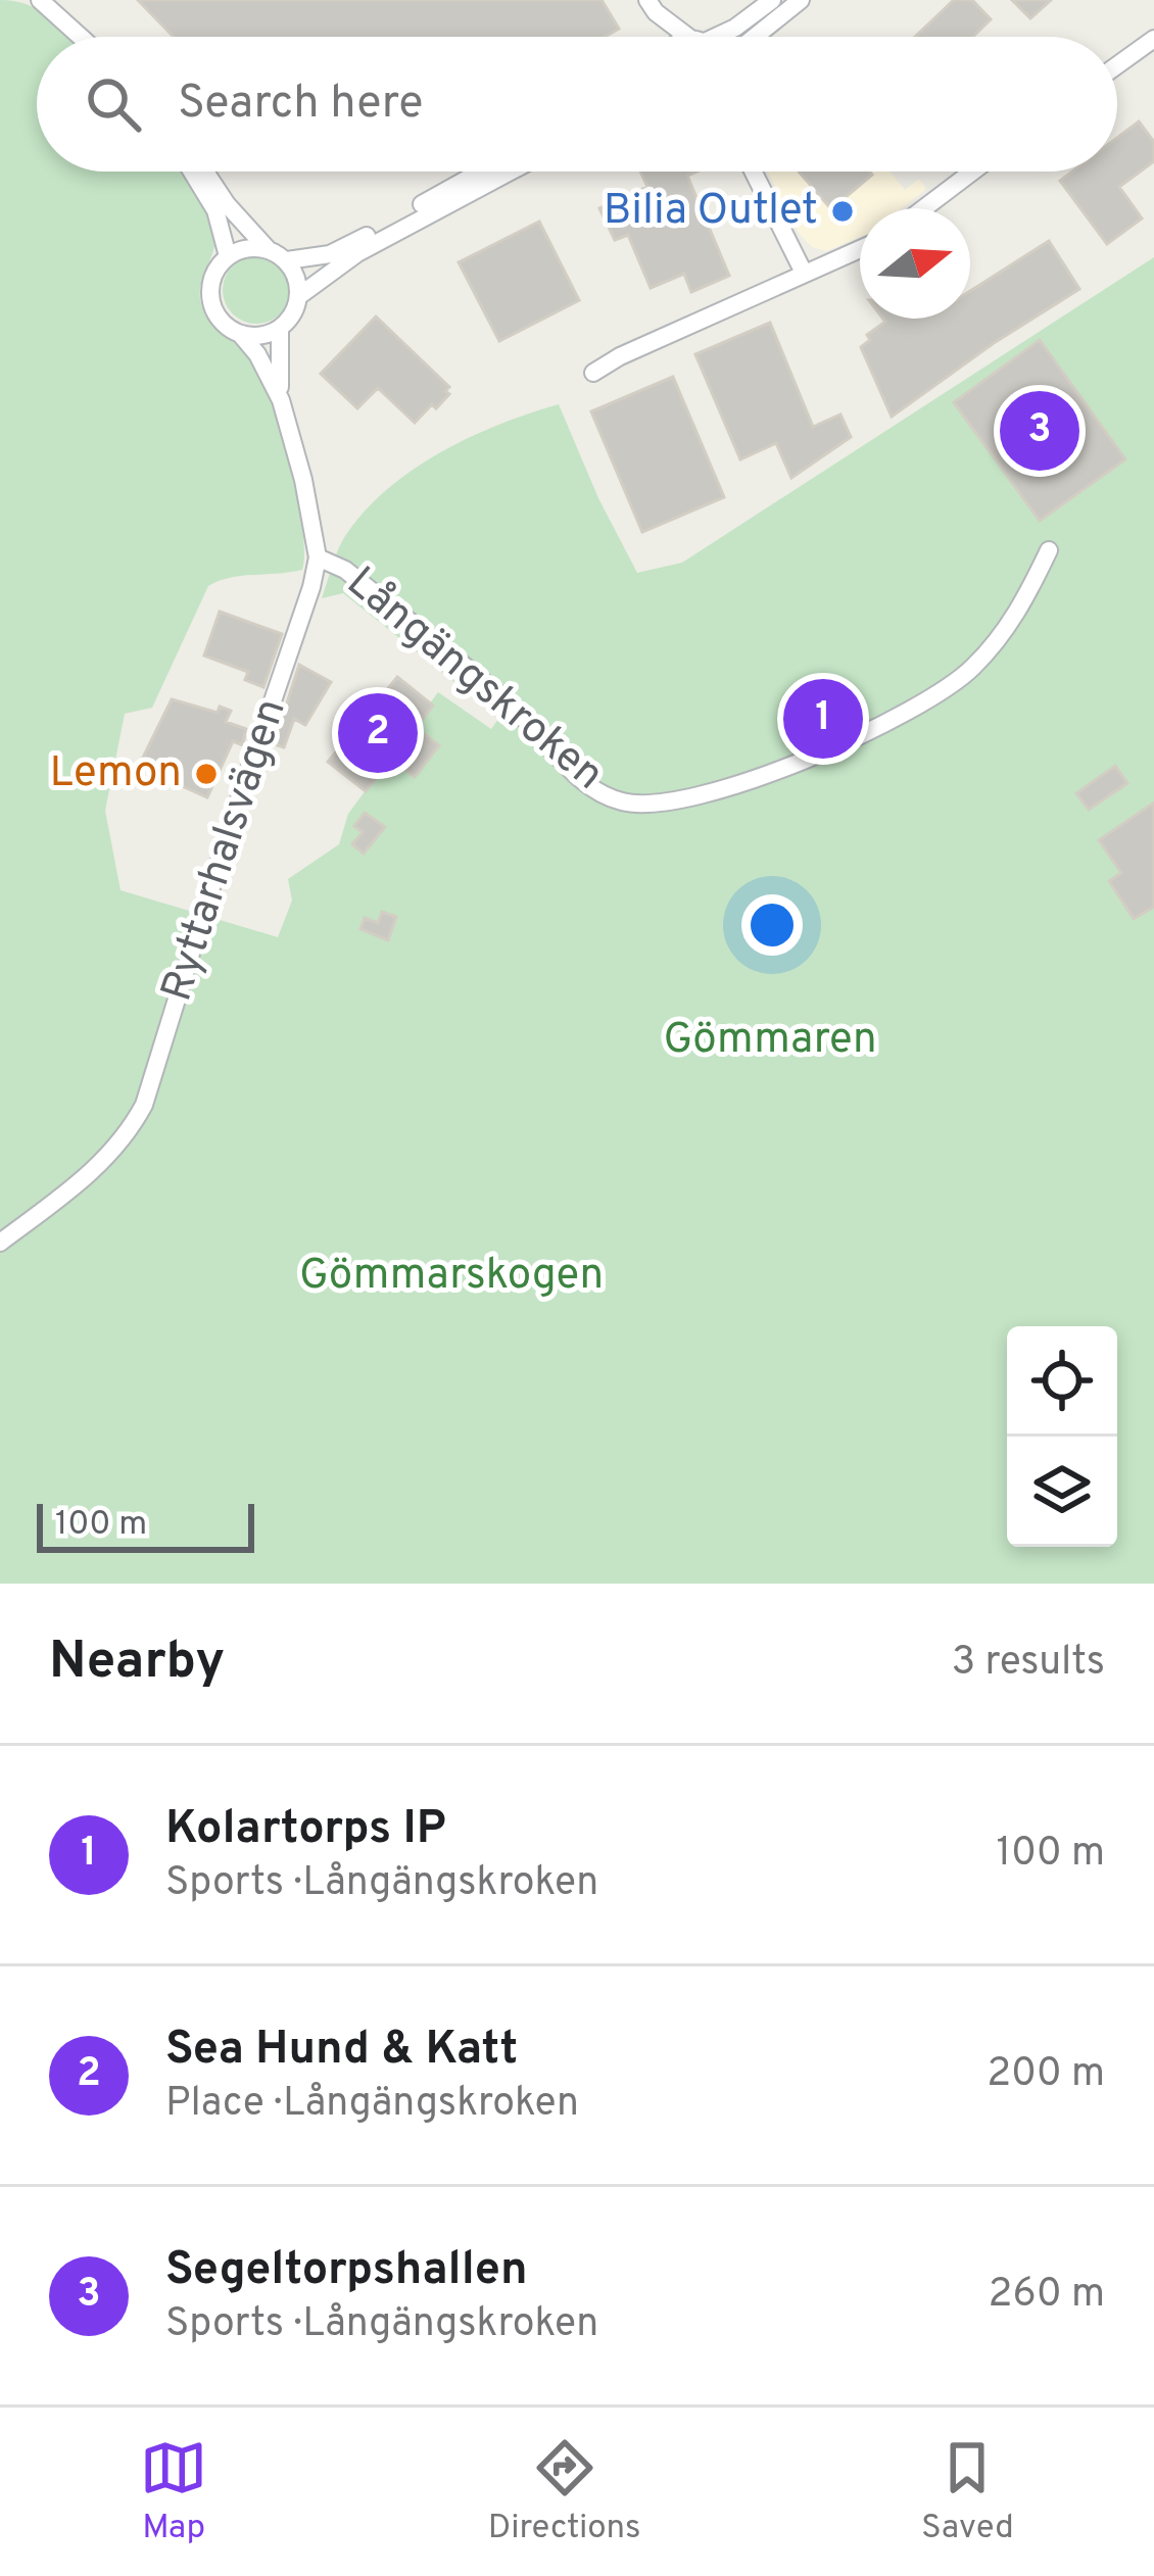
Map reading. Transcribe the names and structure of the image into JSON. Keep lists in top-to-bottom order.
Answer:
{
  "streets": {
    "street": ["Långängskroken", "Ryttarhalsvägen"]
  },
  "crossings": [
    ["Långängskroken", "Ryttarhalsvägen"]
  ],
  "parks": ["Gömmaren", "Gömmarskogen"],
  "places": ["Bilia Outlet", "Lemon"],
  "scale_bar": "100 m",
  "north": "right",
  "page": {
    "search": "Search here",
    "pins": ["3", "1", "2"],
    "scale": "100 m",
    "heading": ["Nearby", "3 results"],
    "list": [
      {
        "mark": "1",
        "name": "Kolartorps IP",
        "note": "Sports · Långängskroken",
        "value": "100 m"
      },
      {
        "mark": "2",
        "name": "Sea Hund & Katt",
        "note": "Place · Långängskroken",
        "value": "200 m"
      },
      {
        "mark": "3",
        "name": "Segeltorpshallen",
        "note": "Sports · Långängskroken",
        "value": "260 m"
      }
    ],
    "nav": ["Map", "Directions", "Saved"]
  }
}
